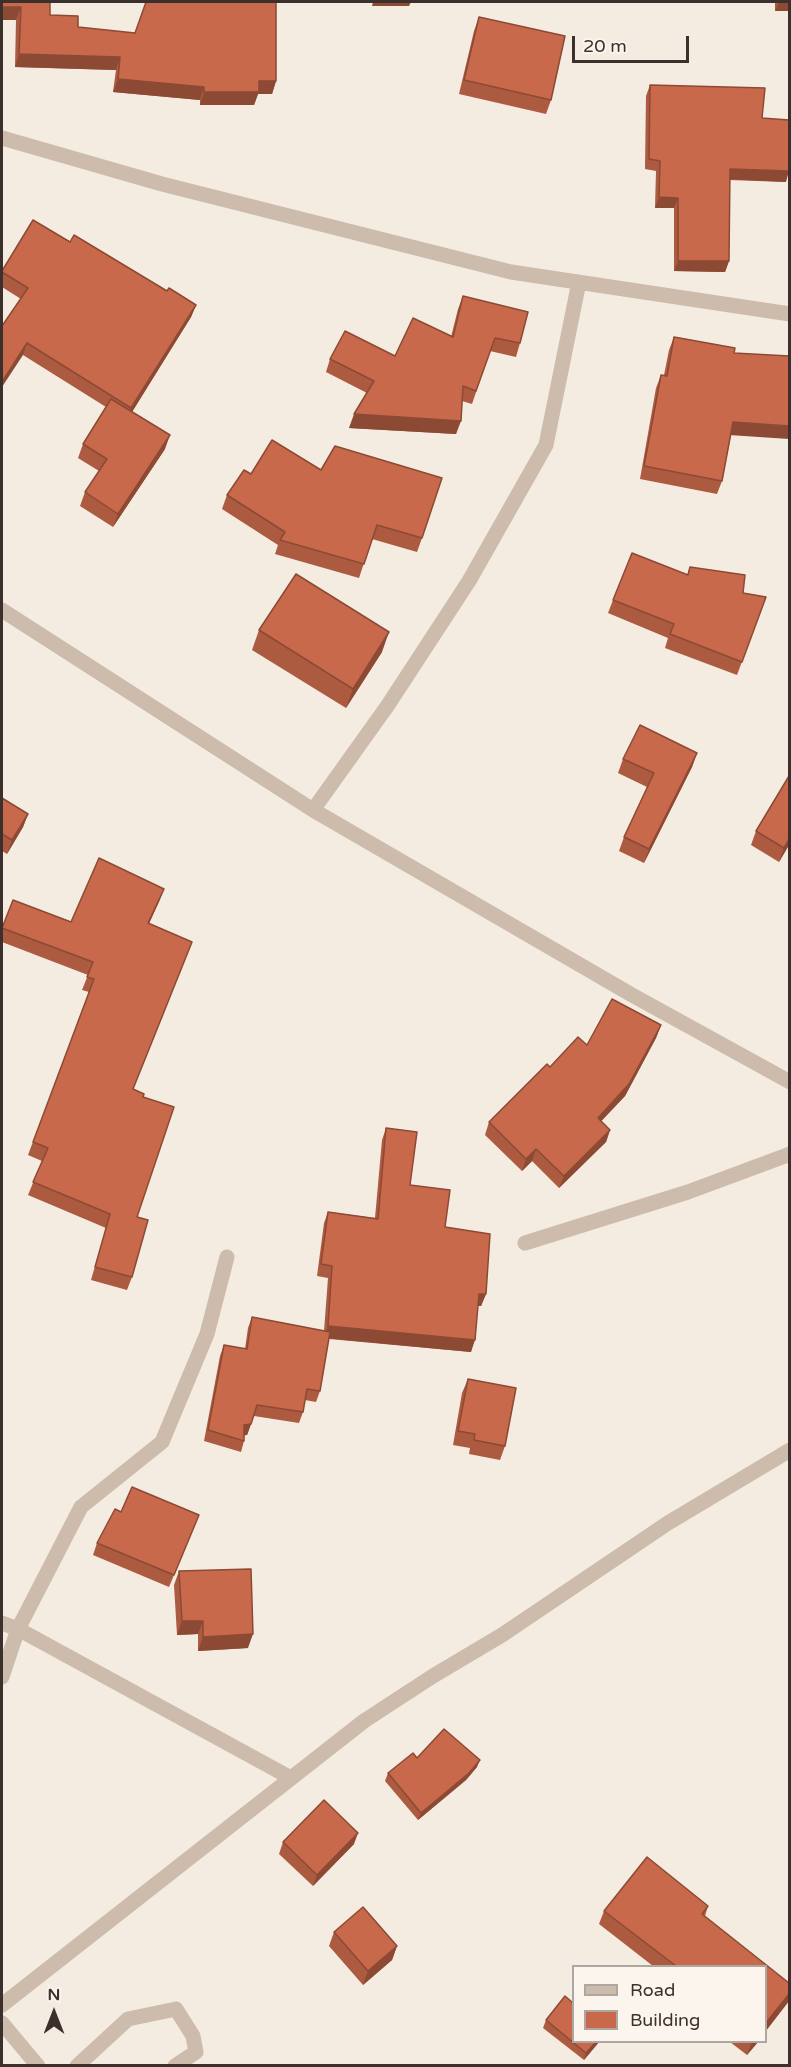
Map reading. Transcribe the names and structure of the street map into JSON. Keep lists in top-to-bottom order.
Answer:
{
  "legend": ["Road", "Building"],
  "scale_bar": "20 m",
  "north": "top"
}
